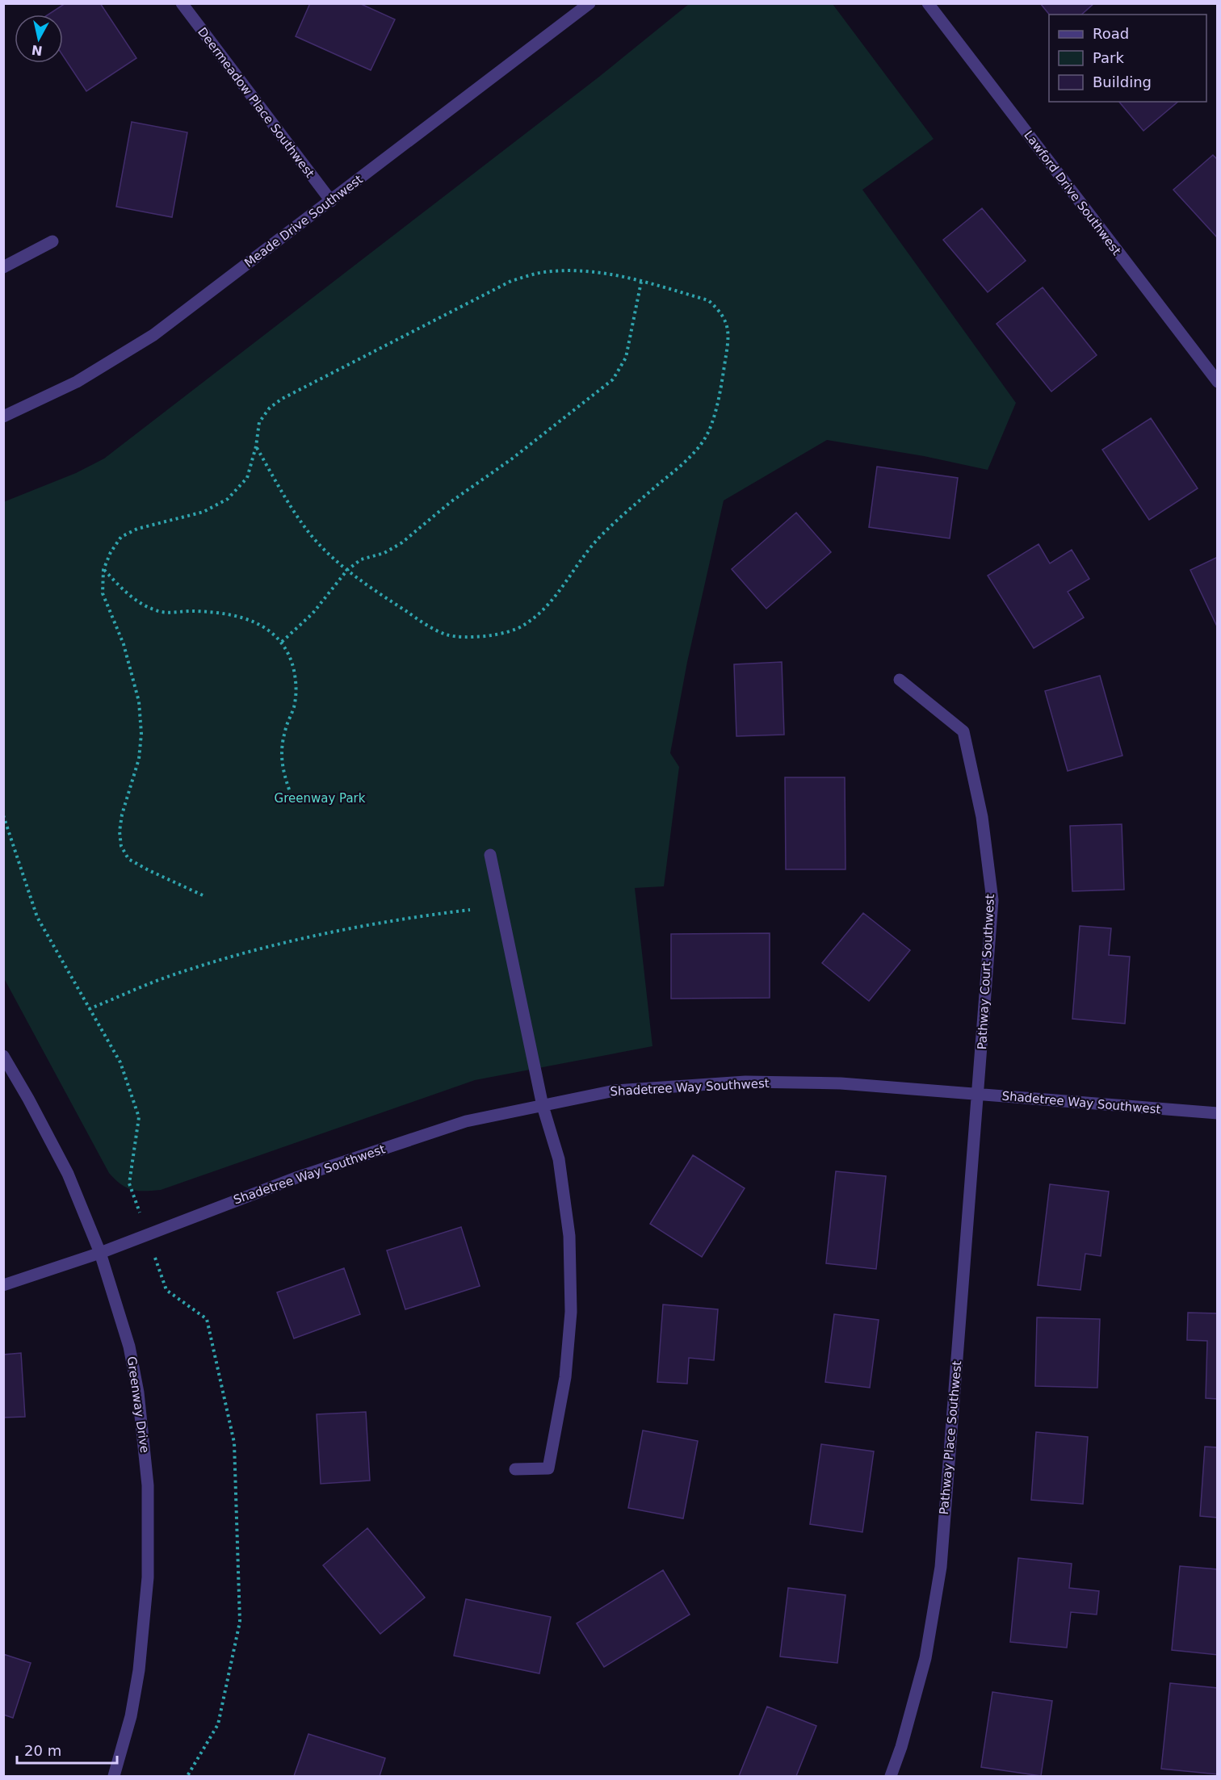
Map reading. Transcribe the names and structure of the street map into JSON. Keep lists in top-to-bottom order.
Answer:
{
  "streets": {
    "street": [
      "Deermeadow Place Southwest",
      "Lawford Drive Southwest",
      "Meade Drive Southwest",
      "Pathway Court Southwest",
      "Shadetree Way Southwest",
      "Greenway Drive",
      "Pathway Place Southwest"
    ]
  },
  "crossings": [
    ["Deermeadow Place Southwest", "Meade Drive Southwest"],
    ["Pathway Court Southwest", "Shadetree Way Southwest"],
    ["Pathway Court Southwest", "Pathway Place Southwest"],
    ["Shadetree Way Southwest", "Greenway Drive"],
    ["Shadetree Way Southwest", "Pathway Place Southwest"]
  ],
  "parks": ["Greenway Park"],
  "legend": ["Road", "Park", "Building"],
  "scale_bar": "20 m",
  "north": "bottom"
}
